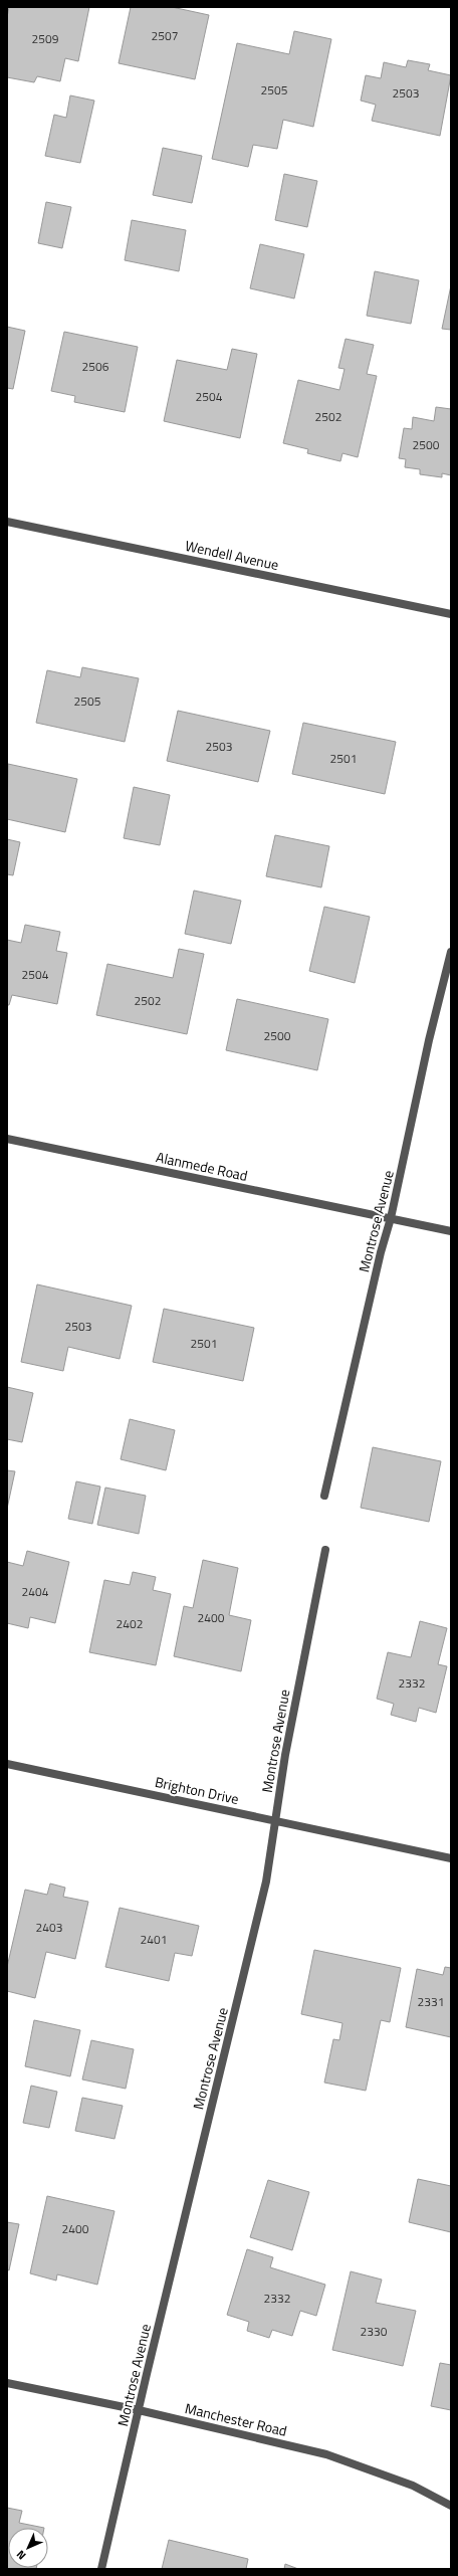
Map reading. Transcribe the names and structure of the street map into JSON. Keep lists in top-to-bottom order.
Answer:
{
  "streets": {
    "street": [
      "Wendell Avenue",
      "Alanmede Road",
      "Montrose Avenue",
      "Brighton Drive",
      "Manchester Road"
    ]
  },
  "crossings": [
    ["Alanmede Road", "Montrose Avenue"],
    ["Montrose Avenue", "Brighton Drive"],
    ["Montrose Avenue", "Manchester Road"]
  ],
  "house_numbers": [
    "2507",
    "2509",
    "2505",
    "2503",
    "2506",
    "2504",
    "2502",
    "2500",
    "2505",
    "2503",
    "2501",
    "2504",
    "2502",
    "2500",
    "2503",
    "2501",
    "2404",
    "2400",
    "2402",
    "2332",
    "2403",
    "2401",
    "2331",
    "2400",
    "2332",
    "2330"
  ],
  "north": "bottom left"
}
